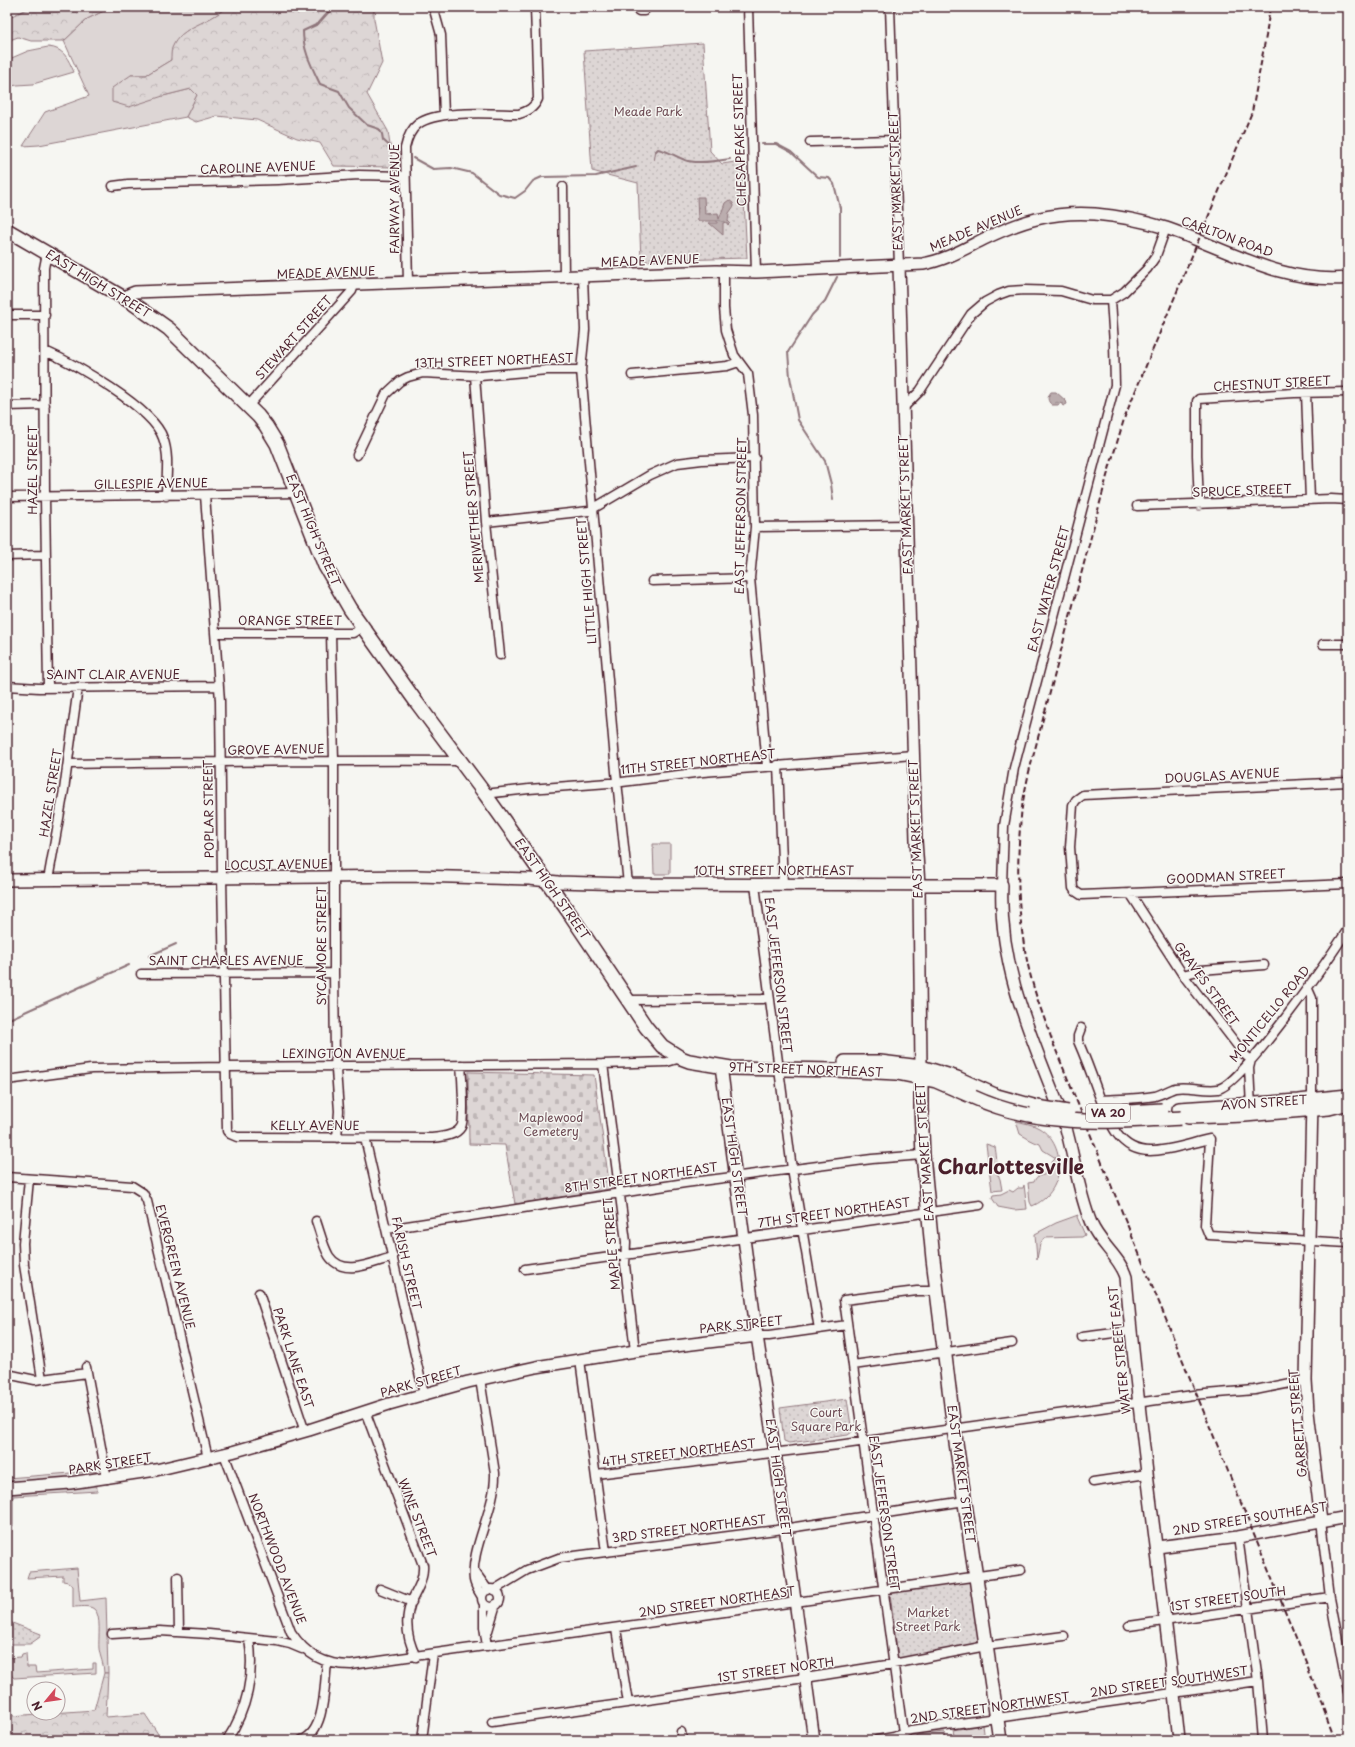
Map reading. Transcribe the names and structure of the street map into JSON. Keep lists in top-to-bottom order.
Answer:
{
  "streets": {
    "main road": [
      "EAST MARKET STREET",
      "EAST HIGH STREET",
      "9TH STREET NORTHEAST",
      "AVON STREET",
      "VA 20"
    ],
    "street": [
      "CHESAPEAKE STREET",
      "CAROLINE AVENUE",
      "FAIRWAY AVENUE",
      "MEADE AVENUE",
      "CARLTON ROAD",
      "STEWART STREET",
      "13TH STREET NORTHEAST",
      "CHESTNUT STREET",
      "HAZEL STREET",
      "GILLESPIE AVENUE",
      "SPRUCE STREET",
      "EAST JEFFERSON STREET",
      "MERIWETHER STREET",
      "LITTLE HIGH STREET",
      "EAST WATER STREET",
      "ORANGE STREET",
      "SAINT CLAIR AVENUE",
      "GROVE AVENUE",
      "11TH STREET NORTHEAST",
      "DOUGLAS AVENUE",
      "POPLAR STREET",
      "LOCUST AVENUE",
      "10TH STREET NORTHEAST",
      "GOODMAN STREET",
      "SYCAMORE STREET",
      "SAINT CHARLES AVENUE",
      "GRAVES STREET",
      "MONTICELLO ROAD",
      "LEXINGTON AVENUE",
      "KELLY AVENUE",
      "8TH STREET NORTHEAST",
      "7TH STREET NORTHEAST",
      "MAPLE STREET",
      "FARISH STREET",
      "EVERGREEN AVENUE",
      "PARK STREET",
      "WATER STREET EAST",
      "PARK LANE EAST",
      "GARRETT STREET",
      "4TH STREET NORTHEAST",
      "WINE STREET",
      "2ND STREET SOUTHEAST",
      "3RD STREET NORTHEAST",
      "NORTHWOOD AVENUE",
      "1ST STREET SOUTH",
      "2ND STREET NORTHEAST",
      "1ST STREET NORTH",
      "2ND STREET SOUTHWEST",
      "2ND STREET NORTHWEST"
    ]
  },
  "crossings": [
    ["CHESAPEAKE STREET", "MEADE AVENUE"],
    ["CAROLINE AVENUE", "FAIRWAY AVENUE"],
    ["EAST MARKET STREET", "MEADE AVENUE"],
    ["EAST MARKET STREET", "EAST JEFFERSON STREET"],
    ["EAST MARKET STREET", "11TH STREET NORTHEAST"],
    ["EAST MARKET STREET", "10TH STREET NORTHEAST"],
    ["EAST MARKET STREET", "9TH STREET NORTHEAST"],
    ["EAST MARKET STREET", "8TH STREET NORTHEAST"],
    ["EAST MARKET STREET", "7TH STREET NORTHEAST"],
    ["EAST MARKET STREET", "4TH STREET NORTHEAST"],
    ["EAST MARKET STREET", "3RD STREET NORTHEAST"],
    ["EAST MARKET STREET", "2ND STREET NORTHEAST"],
    ["EAST MARKET STREET", "1ST STREET NORTH"],
    ["EAST MARKET STREET", "2ND STREET NORTHWEST"],
    ["FAIRWAY AVENUE", "MEADE AVENUE"],
    ["MEADE AVENUE", "CARLTON ROAD"],
    ["MEADE AVENUE", "EAST HIGH STREET"],
    ["MEADE AVENUE", "STEWART STREET"],
    ["MEADE AVENUE", "EAST JEFFERSON STREET"],
    ["MEADE AVENUE", "LITTLE HIGH STREET"],
    ["CARLTON ROAD", "EAST WATER STREET"],
    ["EAST HIGH STREET", "STEWART STREET"],
    ["EAST HIGH STREET", "HAZEL STREET"],
    ["EAST HIGH STREET", "GILLESPIE AVENUE"],
    ["EAST HIGH STREET", "ORANGE STREET"],
    ["EAST HIGH STREET", "GROVE AVENUE"],
    ["EAST HIGH STREET", "11TH STREET NORTHEAST"],
    ["EAST HIGH STREET", "LOCUST AVENUE"],
    ["EAST HIGH STREET", "10TH STREET NORTHEAST"],
    ["EAST HIGH STREET", "LEXINGTON AVENUE"],
    ["EAST HIGH STREET", "9TH STREET NORTHEAST"],
    ["EAST HIGH STREET", "8TH STREET NORTHEAST"],
    ["EAST HIGH STREET", "7TH STREET NORTHEAST"],
    ["EAST HIGH STREET", "PARK STREET"],
    ["EAST HIGH STREET", "4TH STREET NORTHEAST"],
    ["EAST HIGH STREET", "3RD STREET NORTHEAST"],
    ["EAST HIGH STREET", "2ND STREET NORTHEAST"],
    ["EAST HIGH STREET", "1ST STREET NORTH"],
    ["13TH STREET NORTHEAST", "MERIWETHER STREET"],
    ["13TH STREET NORTHEAST", "LITTLE HIGH STREET"],
    ["CHESTNUT STREET", "SPRUCE STREET"],
    ["HAZEL STREET", "GILLESPIE AVENUE"],
    ["HAZEL STREET", "SAINT CLAIR AVENUE"],
    ["HAZEL STREET", "GROVE AVENUE"],
    ["HAZEL STREET", "LOCUST AVENUE"],
    ["GILLESPIE AVENUE", "POPLAR STREET"],
    ["EAST JEFFERSON STREET", "11TH STREET NORTHEAST"],
    ["EAST JEFFERSON STREET", "10TH STREET NORTHEAST"],
    ["EAST JEFFERSON STREET", "9TH STREET NORTHEAST"],
    ["EAST JEFFERSON STREET", "8TH STREET NORTHEAST"],
    ["EAST JEFFERSON STREET", "7TH STREET NORTHEAST"],
    ["EAST JEFFERSON STREET", "PARK STREET"],
    ["EAST JEFFERSON STREET", "4TH STREET NORTHEAST"],
    ["EAST JEFFERSON STREET", "3RD STREET NORTHEAST"],
    ["EAST JEFFERSON STREET", "2ND STREET NORTHEAST"],
    ["EAST JEFFERSON STREET", "1ST STREET NORTH"],
    ["EAST JEFFERSON STREET", "2ND STREET NORTHWEST"],
    ["LITTLE HIGH STREET", "11TH STREET NORTHEAST"],
    ["LITTLE HIGH STREET", "10TH STREET NORTHEAST"],
    ["EAST WATER STREET", "10TH STREET NORTHEAST"],
    ["EAST WATER STREET", "WATER STREET EAST"],
    ["ORANGE STREET", "POPLAR STREET"],
    ["ORANGE STREET", "SYCAMORE STREET"],
    ["SAINT CLAIR AVENUE", "POPLAR STREET"],
    ["GROVE AVENUE", "POPLAR STREET"],
    ["GROVE AVENUE", "SYCAMORE STREET"],
    ["DOUGLAS AVENUE", "GOODMAN STREET"],
    ["POPLAR STREET", "LOCUST AVENUE"],
    ["POPLAR STREET", "SAINT CHARLES AVENUE"],
    ["POPLAR STREET", "LEXINGTON AVENUE"],
    ["POPLAR STREET", "KELLY AVENUE"],
    ["LOCUST AVENUE", "10TH STREET NORTHEAST"],
    ["LOCUST AVENUE", "SYCAMORE STREET"],
    ["10TH STREET NORTHEAST", "WATER STREET EAST"],
    ["GOODMAN STREET", "GRAVES STREET"],
    ["SYCAMORE STREET", "SAINT CHARLES AVENUE"],
    ["SYCAMORE STREET", "LEXINGTON AVENUE"],
    ["SYCAMORE STREET", "KELLY AVENUE"],
    ["GRAVES STREET", "MONTICELLO ROAD"],
    ["LEXINGTON AVENUE", "KELLY AVENUE"],
    ["LEXINGTON AVENUE", "MAPLE STREET"],
    ["9TH STREET NORTHEAST", "AVON STREET"],
    ["AVON STREET", "GARRETT STREET"],
    ["KELLY AVENUE", "FARISH STREET"],
    ["8TH STREET NORTHEAST", "MAPLE STREET"],
    ["8TH STREET NORTHEAST", "FARISH STREET"],
    ["7TH STREET NORTHEAST", "MAPLE STREET"],
    ["MAPLE STREET", "PARK STREET"],
    ["FARISH STREET", "PARK STREET"],
    ["EVERGREEN AVENUE", "PARK STREET"],
    ["PARK STREET", "PARK LANE EAST"],
    ["PARK STREET", "WINE STREET"],
    ["PARK STREET", "NORTHWOOD AVENUE"],
    ["WATER STREET EAST", "4TH STREET NORTHEAST"],
    ["WATER STREET EAST", "2ND STREET SOUTHEAST"],
    ["WATER STREET EAST", "1ST STREET SOUTH"],
    ["WATER STREET EAST", "2ND STREET SOUTHWEST"],
    ["GARRETT STREET", "4TH STREET NORTHEAST"],
    ["GARRETT STREET", "2ND STREET SOUTHEAST"],
    ["GARRETT STREET", "1ST STREET SOUTH"],
    ["WINE STREET", "NORTHWOOD AVENUE"],
    ["WINE STREET", "2ND STREET NORTHEAST"],
    ["NORTHWOOD AVENUE", "2ND STREET NORTHEAST"],
    ["2ND STREET SOUTHWEST", "2ND STREET NORTHWEST"]
  ],
  "districts": ["Charlottesville"],
  "parks": [
    "Meade Park",
    "Maplewood Cemetery",
    "Court Square Park",
    "Market Street Park"
  ],
  "north": "bottom left"
}
